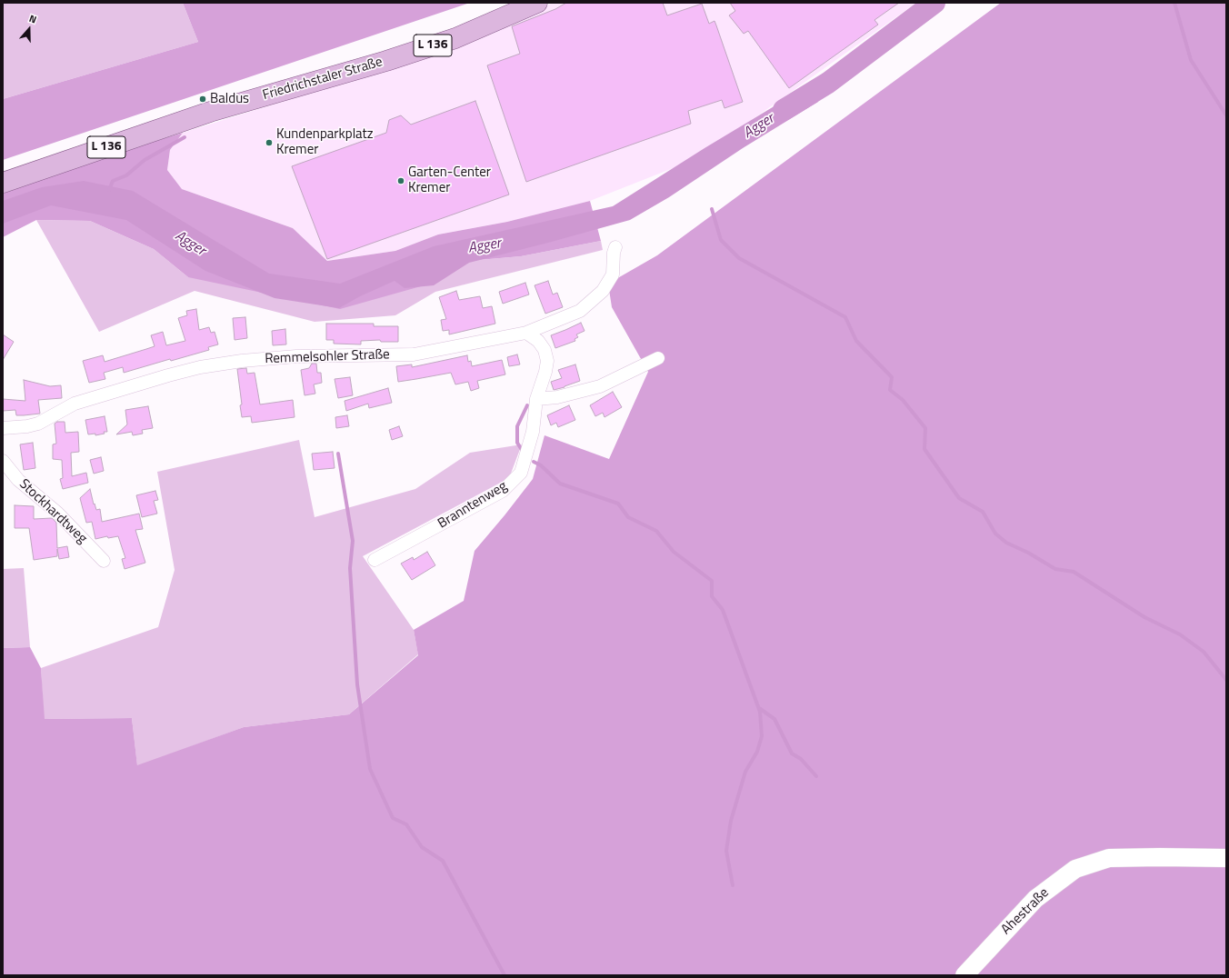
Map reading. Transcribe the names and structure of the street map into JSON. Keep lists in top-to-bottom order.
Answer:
{
  "streets": {
    "main road": ["L 136", "Friedrichstaler Straße", "Ahestraße"],
    "street": ["Remmelsohler Straße", "Branntenweg", "Stockhardtweg"]
  },
  "crossings": [
    ["Remmelsohler Straße", "Branntenweg"]
  ],
  "water": ["Agger"],
  "places": ["Baldus", "Kundenparkplatz Kremer", "Garten-Center Kremer"],
  "north": "top"
}
